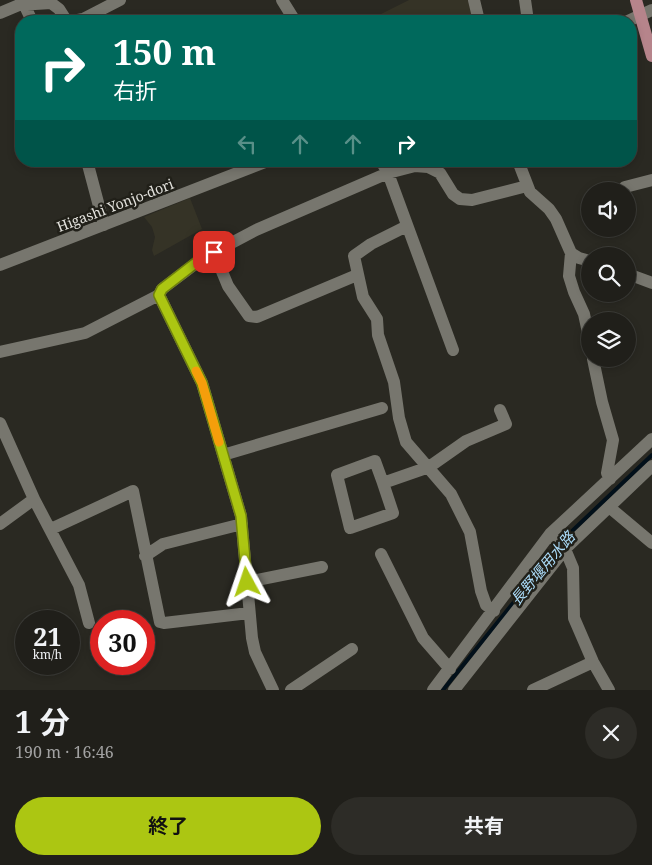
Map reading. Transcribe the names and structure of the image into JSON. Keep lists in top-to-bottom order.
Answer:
{
  "streets": {
    "street": ["Higashi Yonjo-dori"]
  },
  "water": ["長野堰用水路"],
  "page": {
    "turn": ["150 m", "右折"],
    "speed": "21 km/h",
    "limit": "30",
    "heading": ["1 分", "190 m · 16:46"],
    "buttons": ["終了", "共有"]
  }
}
